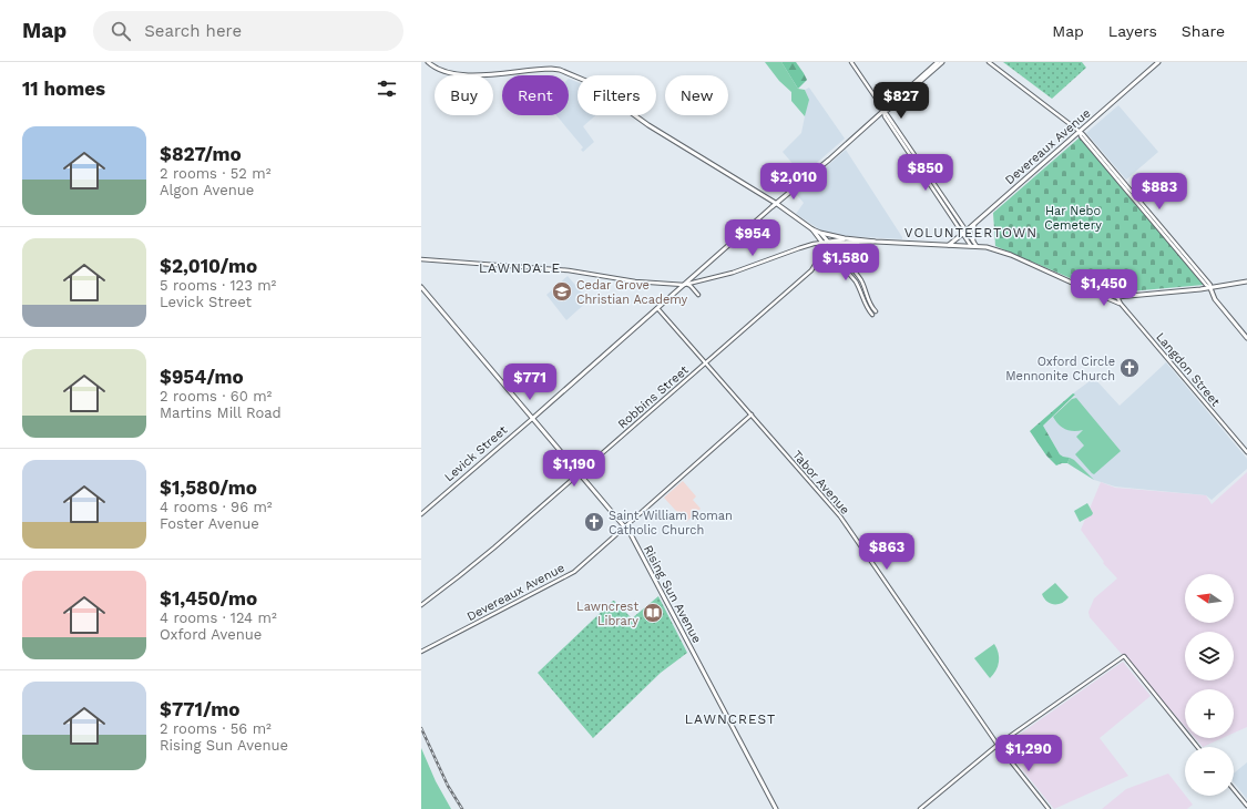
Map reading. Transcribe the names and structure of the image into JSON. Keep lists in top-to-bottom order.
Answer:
{
  "streets": {
    "main road": ["Devereaux Avenue", "Levick Street", "Rising Sun Avenue"],
    "street": ["Langdon Street", "Robbins Street", "Tabor Avenue"]
  },
  "crossings": [
    ["Devereaux Avenue", "Tabor Avenue"],
    ["Devereaux Avenue", "Rising Sun Avenue"],
    ["Robbins Street", "Tabor Avenue"],
    ["Robbins Street", "Rising Sun Avenue"],
    ["Levick Street", "Tabor Avenue"],
    ["Levick Street", "Rising Sun Avenue"]
  ],
  "districts": ["VOLUNTEERTOWN", "LAWNDALE", "LAWNCREST"],
  "parks": ["Har Nebo Cemetery"],
  "places": {
    "school or university": ["Cedar Grove Christian Academy"],
    "church": ["Oxford Circle Mennonite Church", "Saint William Roman Catholic Church"],
    "library": ["Lawncrest Library"]
  },
  "north": "left",
  "page": {
    "header": "Map",
    "search": "Search here",
    "nav": ["Map", "Layers", "Share"],
    "heading": "11 homes",
    "chip": [
      "Buy",
      "Rent",
      "Filters",
      "New"
    ],
    "price": [
      "$827",
      "$850",
      "$2,010",
      "$883",
      "$954",
      "$1,580",
      "$1,450",
      "$771",
      "$1,190",
      "$863",
      "$1,290"
    ],
    "list": [
      {
        "name": "$827/mo",
        "note": "2 rooms · 52 m² · Algon Avenue"
      },
      {
        "name": "$2,010/mo",
        "note": "5 rooms · 123 m² · Levick Street"
      },
      {
        "name": "$954/mo",
        "note": "2 rooms · 60 m² · Martins Mill Road"
      },
      {
        "name": "$1,580/mo",
        "note": "4 rooms · 96 m² · Foster Avenue"
      },
      {
        "name": "$1,450/mo",
        "note": "4 rooms · 124 m² · Oxford Avenue"
      },
      {
        "name": "$771/mo",
        "note": "2 rooms · 56 m² · Rising Sun Avenue"
      }
    ],
    "map_buttons": ["+", "−"]
  }
}
